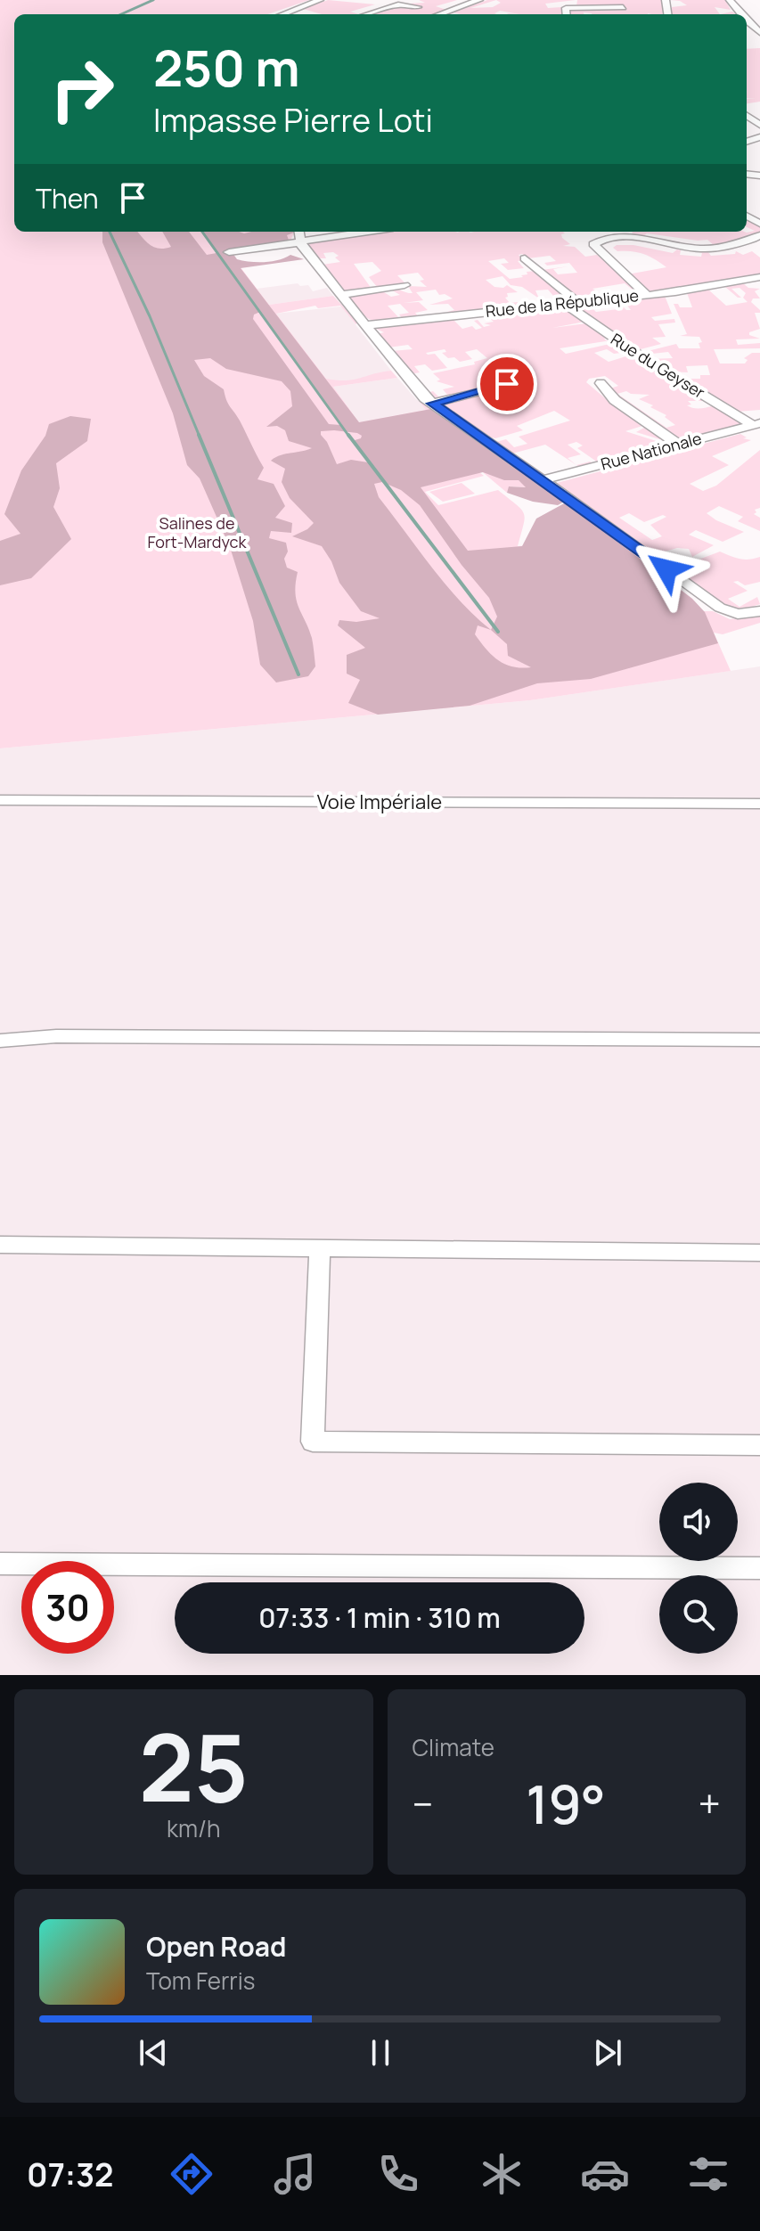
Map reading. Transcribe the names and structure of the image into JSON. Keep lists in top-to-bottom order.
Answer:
{
  "streets": {
    "street": [
      "Rue de la République",
      "Rue du Geyser",
      "Rue Nationale",
      "Voie Impériale"
    ]
  },
  "crossings": [
    ["Rue de la République", "Rue du Geyser"],
    ["Rue du Geyser", "Rue Nationale"]
  ],
  "parks": ["Salines de Fort-Mardyck"],
  "page": {
    "turn": ["250 m", "Impasse Pierre Loti"],
    "then": "Then",
    "limit": "30",
    "trip": "07:33 · 1 min · 310 m",
    "tile": [
      ["25", "km/h"],
      "Climate"
    ],
    "heat": ["−", "19°", "+"],
    "song": ["Open Road", "Tom Ferris"],
    "tabs": "07:32"
  }
}
